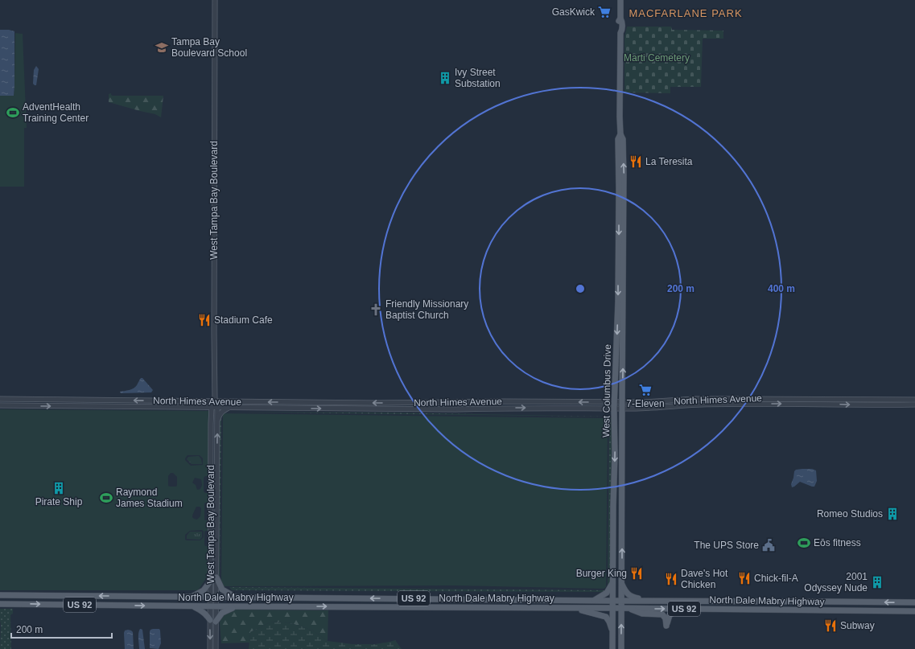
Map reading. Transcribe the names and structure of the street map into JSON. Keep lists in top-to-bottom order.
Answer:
{
  "streets": {
    "main road": ["West Columbus Drive", "North Dale Mabry Highway", "US 92"],
    "street": ["West Tampa Bay Boulevard", "North Himes Avenue"]
  },
  "crossings": [
    ["West Tampa Bay Boulevard", "North Himes Avenue"],
    ["West Tampa Bay Boulevard", "North Dale Mabry Highway"],
    ["West Columbus Drive", "North Himes Avenue"],
    ["West Columbus Drive", "North Dale Mabry Highway"],
    ["West Columbus Drive", "US 92"],
    ["North Dale Mabry Highway", "US 92"]
  ],
  "districts": ["MACFARLANE PARK"],
  "parks": ["Marti Cemetery"],
  "places": {
    "supermarket": ["GasKwick", "7-Eleven"],
    "school or university": ["Tampa Bay Boulevard School"],
    "building": [
      "Ivy Street Substation",
      "Pirate Ship",
      "Romeo Studios",
      "2001 Odyssey Nude"
    ],
    "sports": ["AdventHealth Training Center", "Raymond James Stadium", "Eōs fitness"],
    "restaurant": [
      "La Teresita",
      "Stadium Cafe",
      "Burger King",
      "Chick-fil-A",
      "Dave's Hot Chicken",
      "Subway"
    ],
    "church": ["Friendly Missionary Baptist Church"],
    "public building": ["The UPS Store"]
  },
  "scale_bar": "200 m",
  "rings": ["200 m", "400 m"]
}
